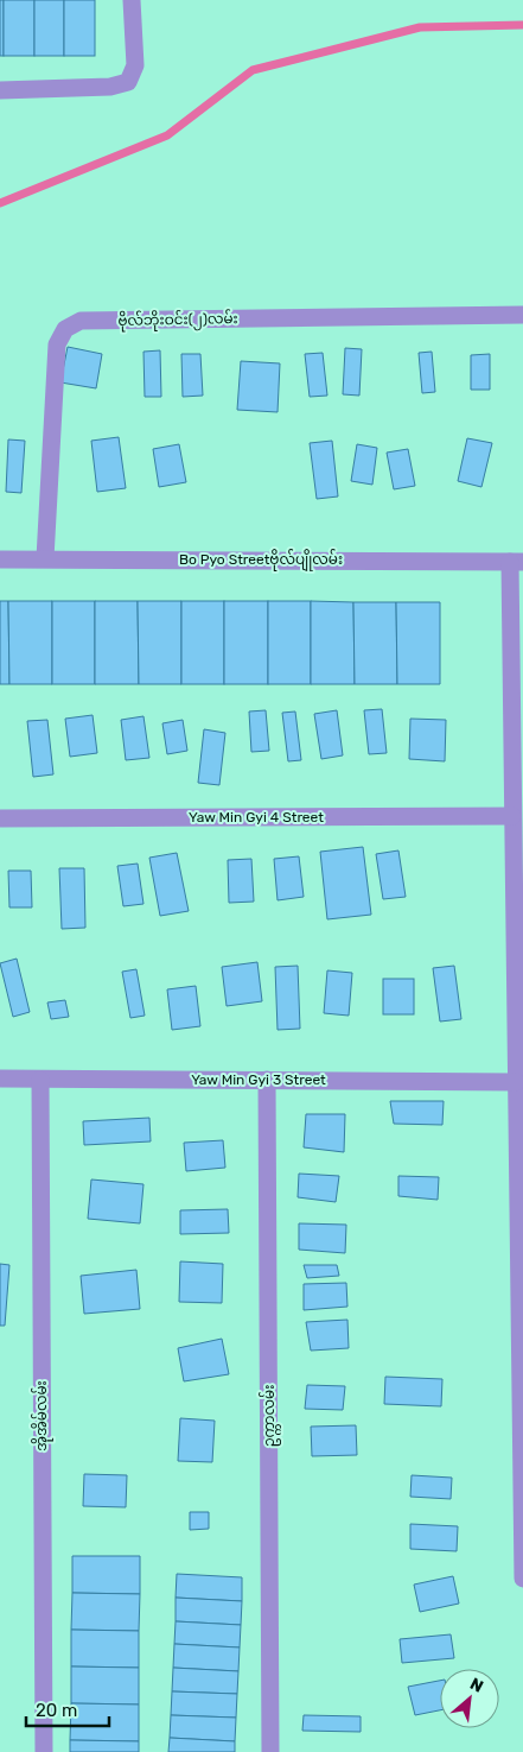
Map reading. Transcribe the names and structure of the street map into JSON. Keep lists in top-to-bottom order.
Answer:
{
  "streets": {
    "street": [
      "ဗိုလ်ဘိုးဝင်း(၂)လမ်း",
      "Bo Pyo Streetဗိုလ်ပျိုလမ်း",
      "Yaw Min Gyi 4 Street",
      "Yaw Min Gyi 3 Street",
      "အိုအိမ်လမ်း",
      "ဥက္ကာလမ်း"
    ]
  },
  "crossings": [
    ["ဗိုလ်ဘိုးဝင်း(၂)လမ်း", "Bo Pyo Streetဗိုလ်ပျိုလမ်း"],
    ["Yaw Min Gyi 3 Street", "အိုအိမ်လမ်း"],
    ["Yaw Min Gyi 3 Street", "ဥက္ကာလမ်း"]
  ],
  "scale_bar": "20 m",
  "north": "top right"
}
